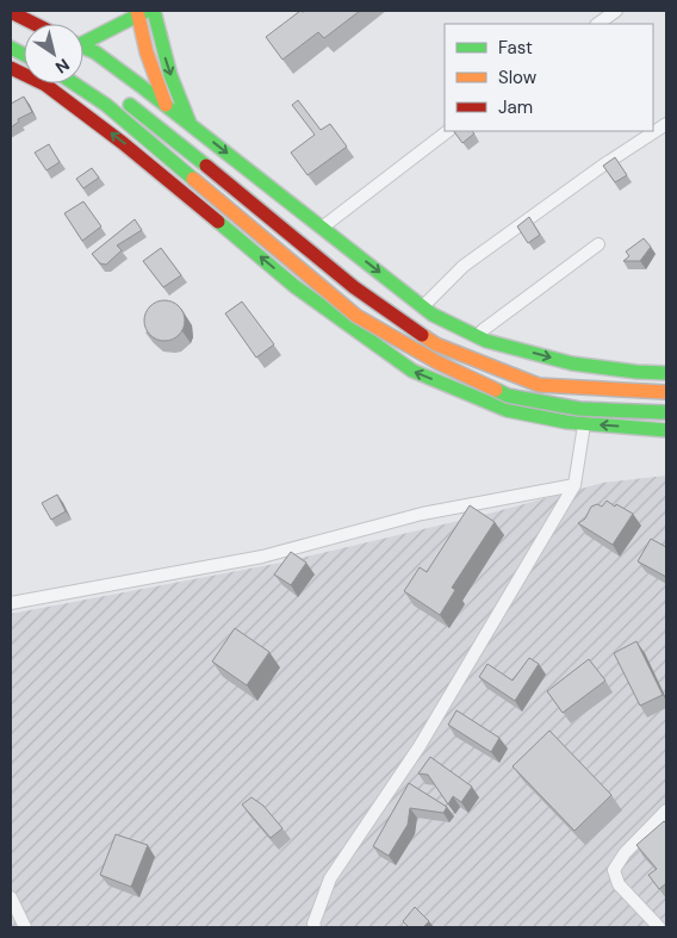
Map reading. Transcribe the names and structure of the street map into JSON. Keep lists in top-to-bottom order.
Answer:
{
  "legend": ["Fast", "Slow", "Jam"],
  "north": "bottom right"
}
